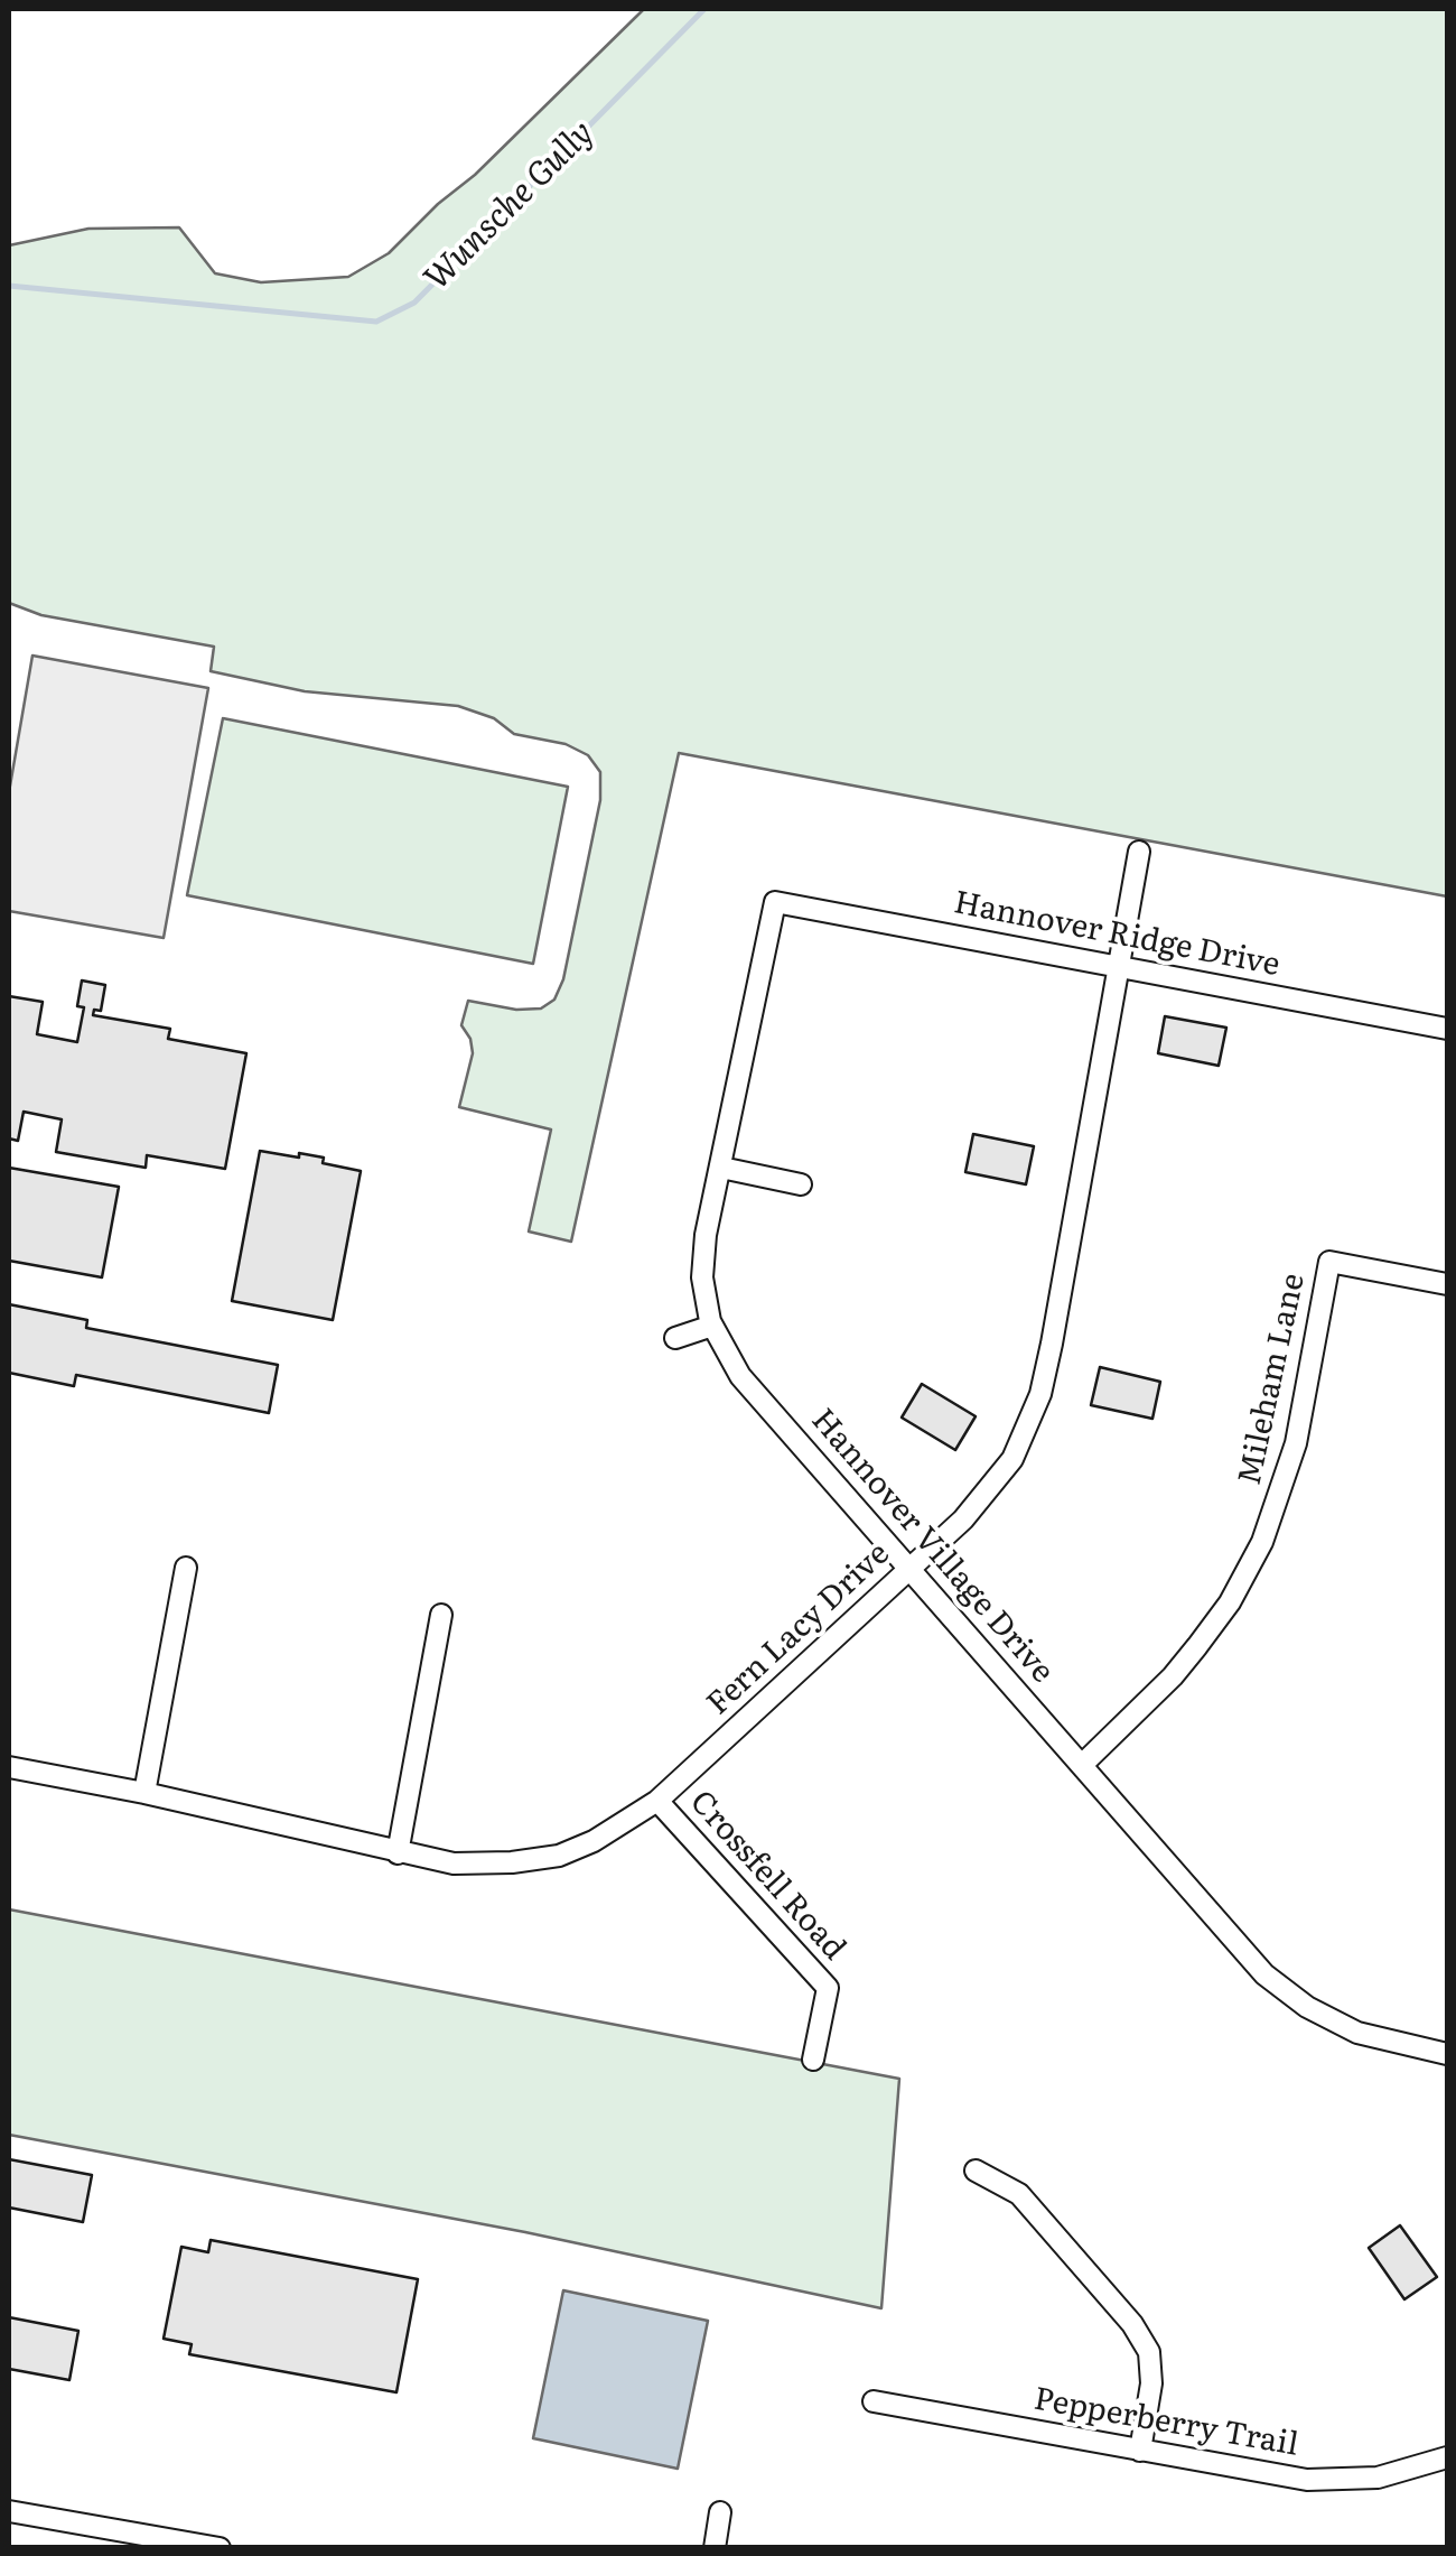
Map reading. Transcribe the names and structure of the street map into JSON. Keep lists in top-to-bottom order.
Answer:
{
  "streets": {
    "street": [
      "Hannover Ridge Drive",
      "Mileham Lane",
      "Hannover Village Drive",
      "Fern Lacy Drive",
      "Crossfell Road",
      "Pepperberry Trail"
    ]
  },
  "crossings": [
    ["Hannover Ridge Drive", "Hannover Village Drive"],
    ["Hannover Ridge Drive", "Fern Lacy Drive"],
    ["Mileham Lane", "Hannover Village Drive"],
    ["Hannover Village Drive", "Fern Lacy Drive"],
    ["Fern Lacy Drive", "Crossfell Road"]
  ],
  "water": ["Wunsche Gully"]
}
